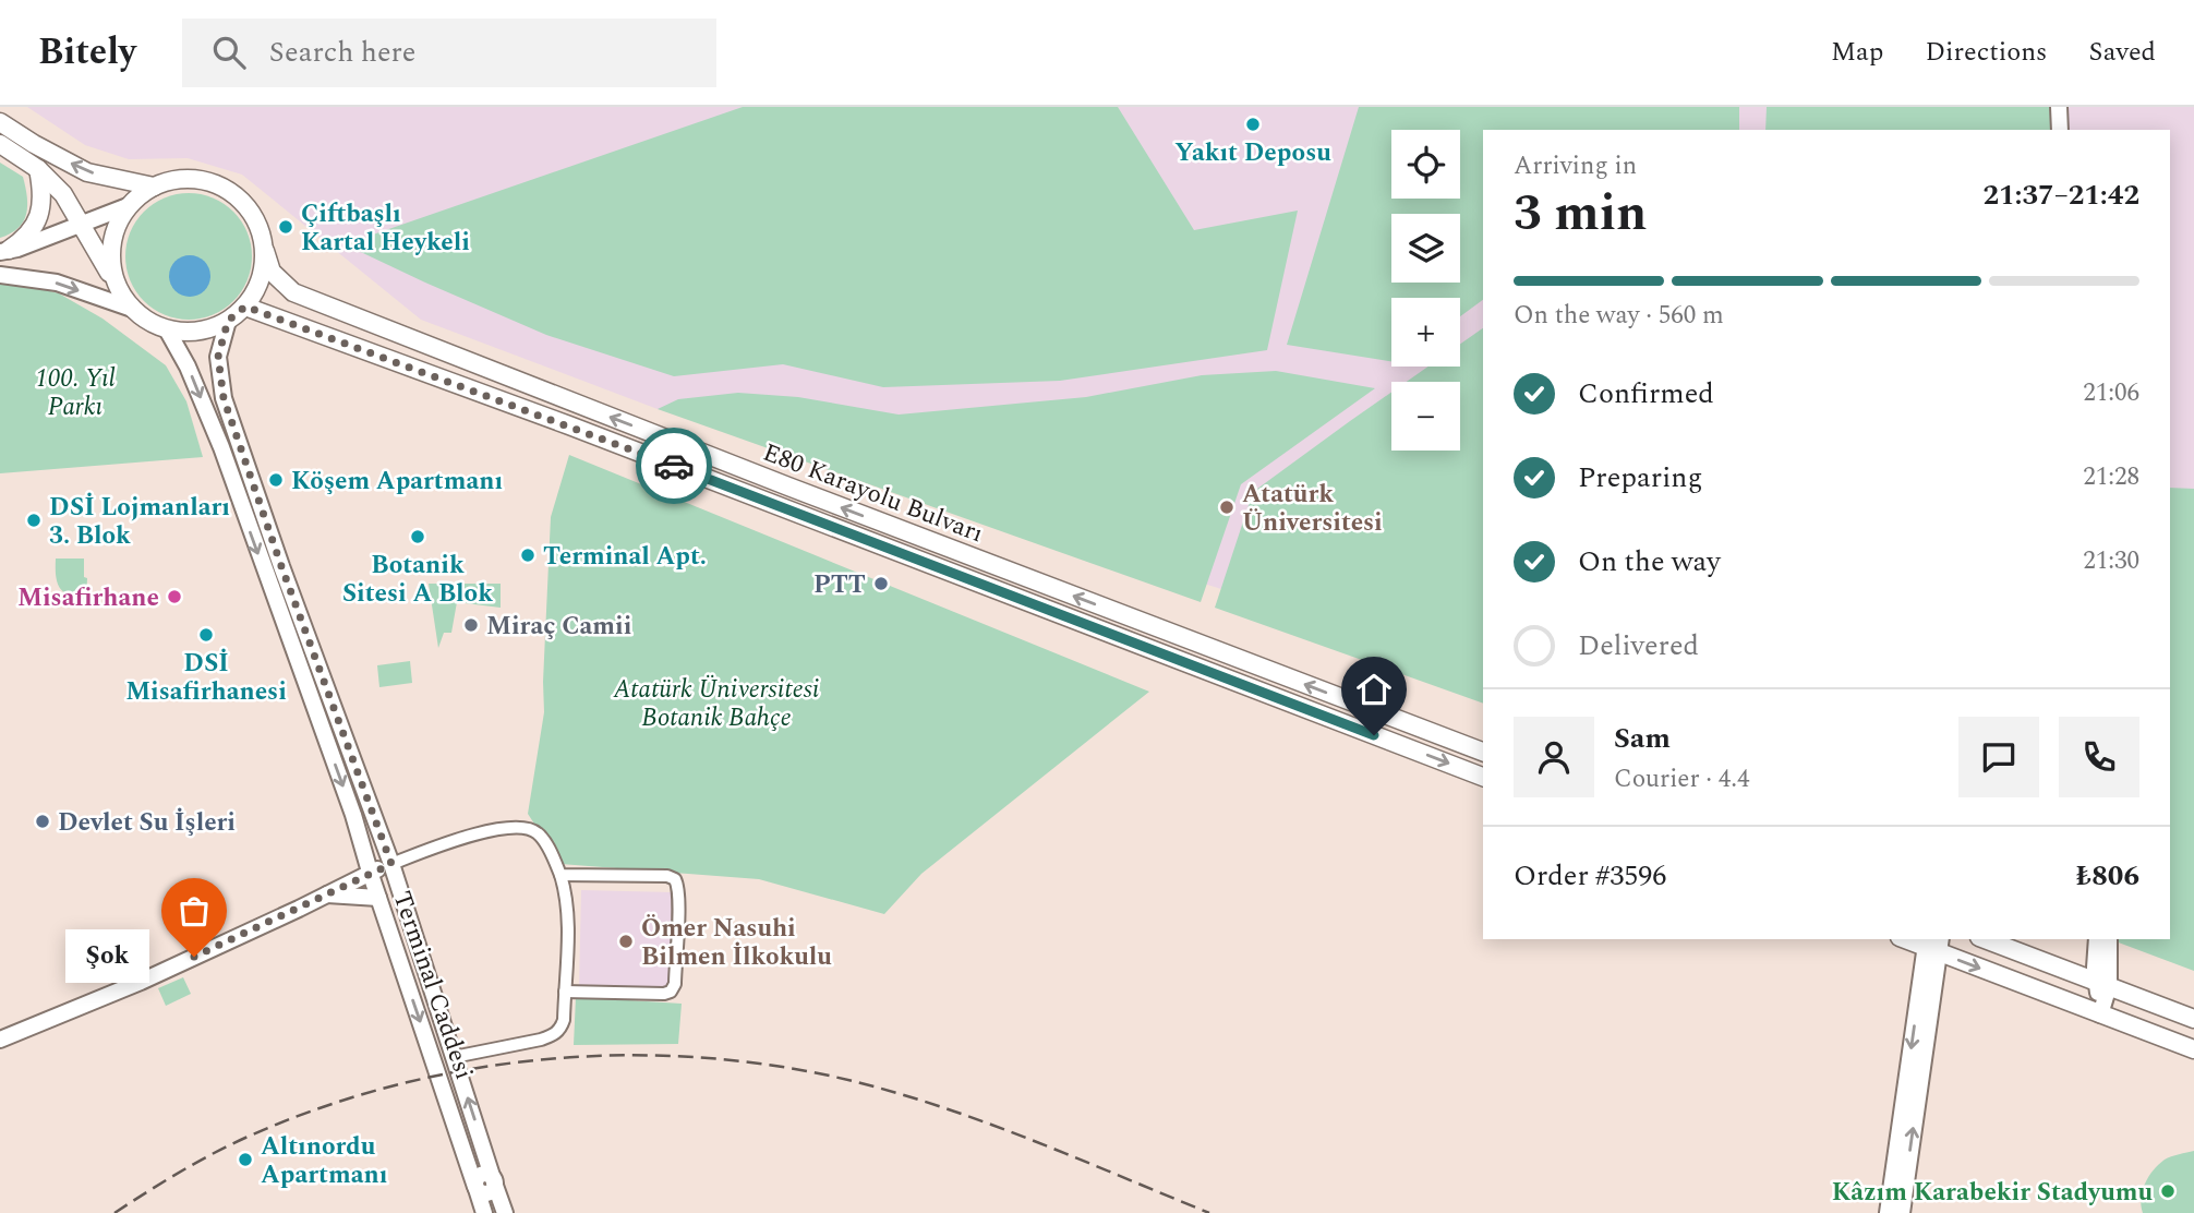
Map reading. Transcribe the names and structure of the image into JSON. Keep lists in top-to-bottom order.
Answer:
{
  "streets": {
    "highway": ["E80 Karayolu Bulvarı"],
    "main road": ["Terminal Caddesi"]
  },
  "crossings": [
    ["E80 Karayolu Bulvarı", "Terminal Caddesi"]
  ],
  "parks": ["100. Yıl Parkı", "Atatürk Üniversitesi Botanik Bahçe"],
  "places": [
    "Yakıt Deposu",
    "Çiftbaşlı Kartal Heykeli",
    "Köşem Apartmanı",
    "Atatürk Üniversitesi",
    "DSİ Lojmanları 3. Blok",
    "Botanik Sitesi A Blok",
    "Terminal Apt.",
    "PTT",
    "Misafirhane",
    "Miraç Camii",
    "DSİ Misafirhanesi",
    "Devlet Su İşleri",
    "Ömer Nasuhi Bilmen İlkokulu",
    "Şok",
    "Altınordu Apartmanı",
    "Kâzım Karabekir Stadyumu"
  ],
  "page": {
    "header": "Bitely",
    "search": "Search here",
    "nav": ["Map", "Directions", "Saved"],
    "map_buttons": ["+", "−"],
    "heading": ["3 min", "Arriving in", "21:37–21:42"],
    "panel": [
      "Sam",
      "Courier · 4.4",
      "Order #3596",
      "₺806"
    ],
    "bar": "On the way · 560 m",
    "list": [
      ["Confirmed", "21:06"],
      ["Preparing", "21:28"],
      ["On the way", "21:30"],
      "Delivered"
    ],
    "bubble": "Şok"
  }
}
